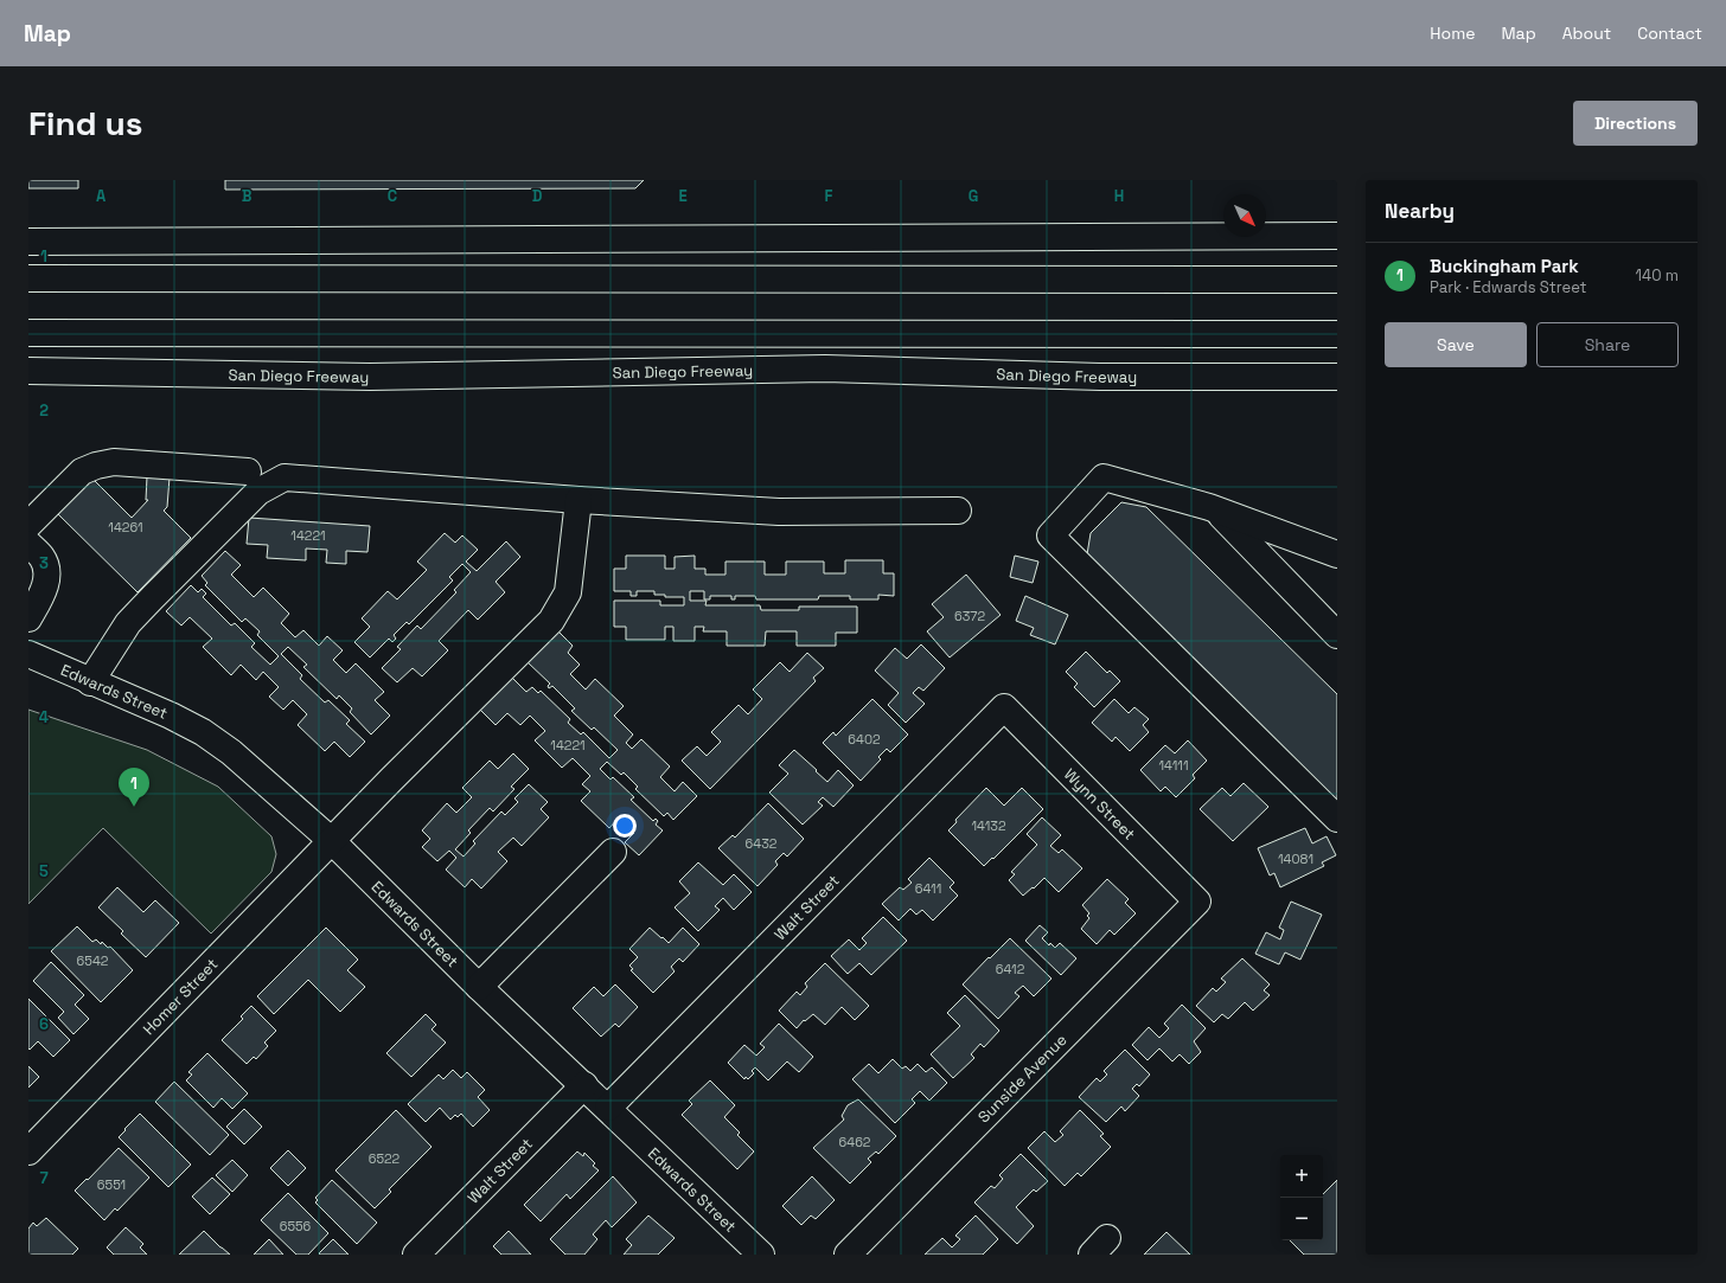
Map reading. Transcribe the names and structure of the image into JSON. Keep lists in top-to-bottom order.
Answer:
{
  "streets": {
    "main road": [
      "San Diego Freeway",
      "Edwards Street",
      "Wynn Street",
      "Walt Street",
      "Homer Street",
      "Sunside Avenue"
    ]
  },
  "crossings": [
    ["Edwards Street", "Walt Street"],
    ["Edwards Street", "Homer Street"],
    ["Wynn Street", "Walt Street"],
    ["Wynn Street", "Sunside Avenue"]
  ],
  "house_numbers": [
    "14261",
    "14221",
    "6372",
    "6402",
    "14221",
    "14111",
    "14132",
    "6432",
    "14081",
    "6411",
    "6542",
    "6412",
    "6462",
    "6522",
    "6551",
    "6556"
  ],
  "north": "bottom right",
  "page": {
    "header": "Map",
    "nav": [
      "Home",
      "Map",
      "About",
      "Contact"
    ],
    "buttons": [
      "Directions",
      ["Save", "Share"]
    ],
    "title": "Find us",
    "heading": "Nearby",
    "list": [
      {
        "mark": "1",
        "name": "Buckingham Park",
        "note": "Park · Edwards Street",
        "value": "140 m"
      }
    ],
    "pins": "1",
    "map_buttons": ["+", "−"]
  },
  "grid": {
    "columns": [
      "A",
      "B",
      "C",
      "D",
      "E",
      "F",
      "G",
      "H"
    ],
    "rows": [
      "1",
      "2",
      "3",
      "4",
      "5",
      "6",
      "7"
    ]
  }
}
